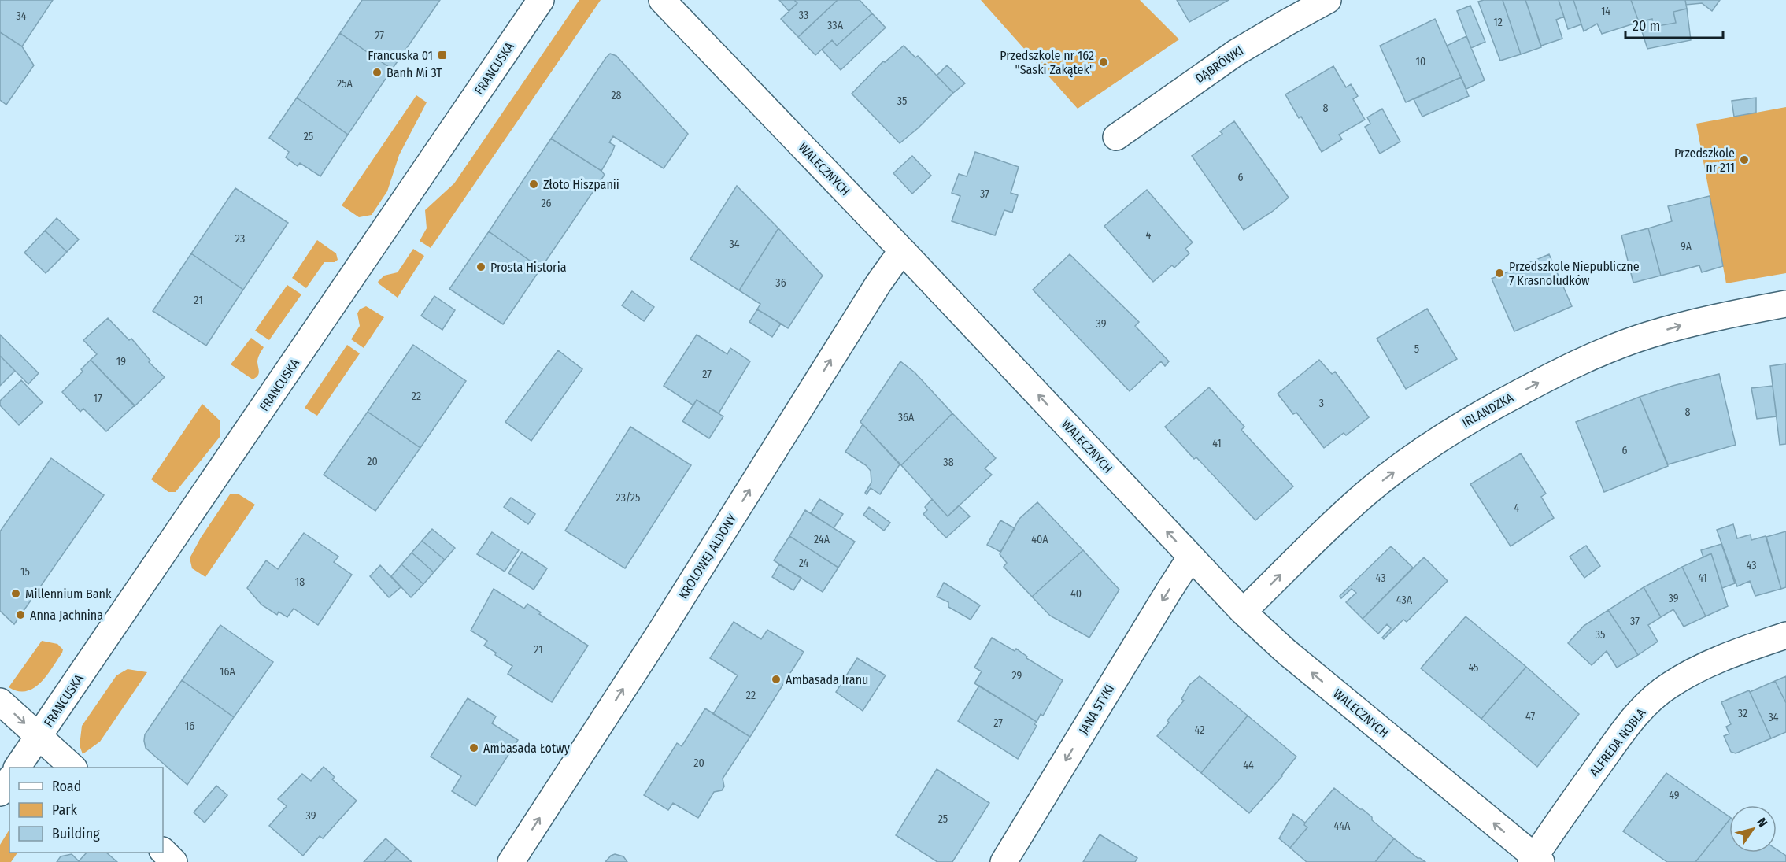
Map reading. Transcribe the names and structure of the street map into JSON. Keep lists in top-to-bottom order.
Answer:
{
  "streets": {
    "street": [
      "DĄBRÓWKI",
      "FRANCUSKA",
      "WALECZNYCH",
      "IRLANDZKA",
      "KRÓLOWEJ ALDONY",
      "JANA STYKI",
      "ALFREDA NOBLA"
    ]
  },
  "crossings": [
    ["WALECZNYCH", "IRLANDZKA"],
    ["WALECZNYCH", "KRÓLOWEJ ALDONY"],
    ["WALECZNYCH", "JANA STYKI"],
    ["WALECZNYCH", "ALFREDA NOBLA"]
  ],
  "one_way": [
    "WALECZNYCH",
    "IRLANDZKA",
    "KRÓLOWEJ ALDONY",
    "JANA STYKI"
  ],
  "places": {
    "transit": ["Francuska 01"],
    "other": [
      "Przedszkole nr 162 \"Saski Zakątek\"",
      "Banh Mi 3T",
      "Przedszkole nr 211",
      "Złoto Hiszpanii",
      "Prosta Historia",
      "Przedszkole Niepubliczne 7 Krasnoludków",
      "Millennium Bank",
      "Anna Jachnina",
      "Ambasada Iranu",
      "Ambasada Łotwy"
    ]
  },
  "house_numbers": [
    "14",
    "33",
    "34",
    "12",
    "33A",
    "27",
    "10",
    "25A",
    "28",
    "35",
    "8",
    "25",
    "6",
    "37",
    "26",
    "4",
    "23",
    "34",
    "9A",
    "36",
    "21",
    "39",
    "5",
    "19",
    "27",
    "22",
    "17",
    "3",
    "8",
    "36A",
    "41",
    "6",
    "20",
    "38",
    "23/25",
    "4",
    "24A",
    "40A",
    "24",
    "43",
    "15",
    "43",
    "41",
    "18",
    "40",
    "39",
    "43A",
    "37",
    "35",
    "21",
    "45",
    "16A",
    "29",
    "22",
    "32",
    "47",
    "34",
    "27",
    "16",
    "42",
    "20",
    "44",
    "49",
    "39",
    "25",
    "44A"
  ],
  "legend": ["Road", "Park", "Building"],
  "scale_bar": "20 m",
  "north": "top right"
}
